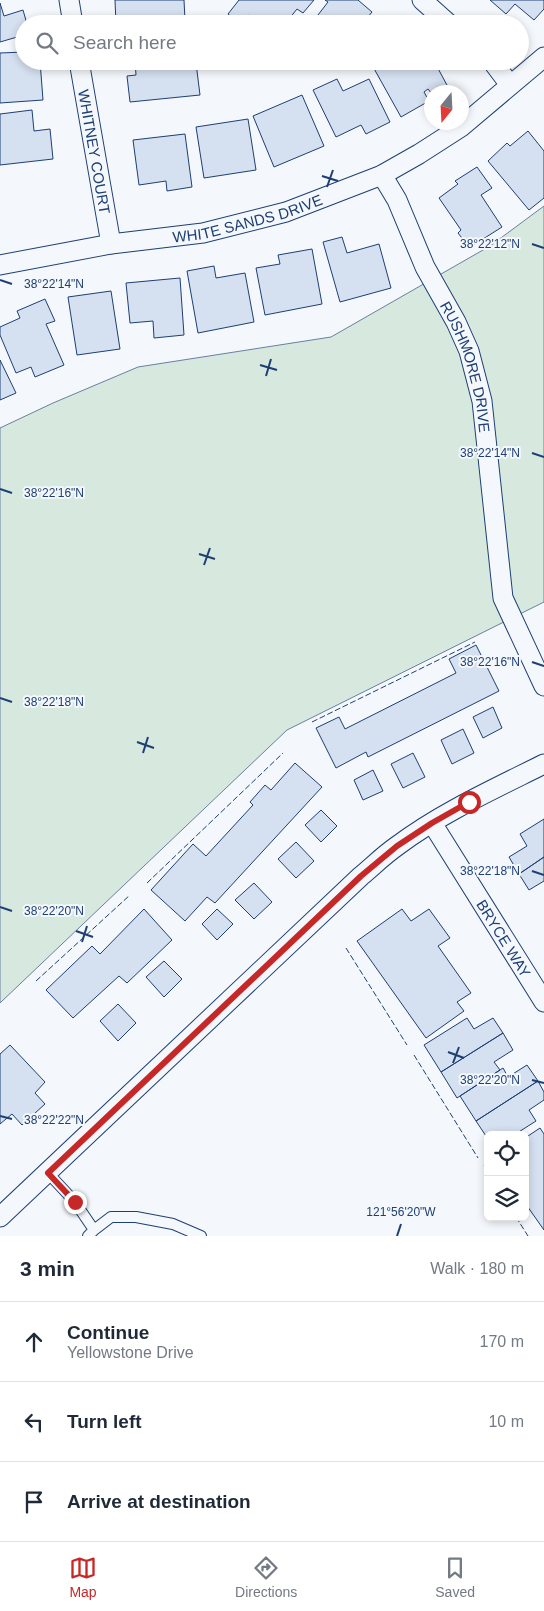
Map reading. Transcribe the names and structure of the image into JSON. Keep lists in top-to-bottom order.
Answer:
{
  "streets": {
    "street": [
      "WHITNEY COURT",
      "WHITE SANDS DRIVE",
      "RUSHMORE DRIVE",
      "BRYCE WAY"
    ]
  },
  "crossings": [
    ["WHITNEY COURT", "WHITE SANDS DRIVE"],
    ["WHITE SANDS DRIVE", "RUSHMORE DRIVE"]
  ],
  "north": "bottom",
  "page": {
    "search": "Search here",
    "heading": ["3 min", "Walk · 180 m"],
    "list": [
      ["Continue", "Yellowstone Drive", "170 m"],
      ["Turn left", "10 m"],
      "Arrive at destination"
    ],
    "nav": ["Map", "Directions", "Saved"]
  },
  "coordinates": [
    "38°22'12\"N",
    "38°22'14\"N",
    "38°22'16\"N",
    "38°22'18\"N",
    "38°22'20\"N",
    "38°22'22\"N",
    "121°56'20\"W"
  ]
}
